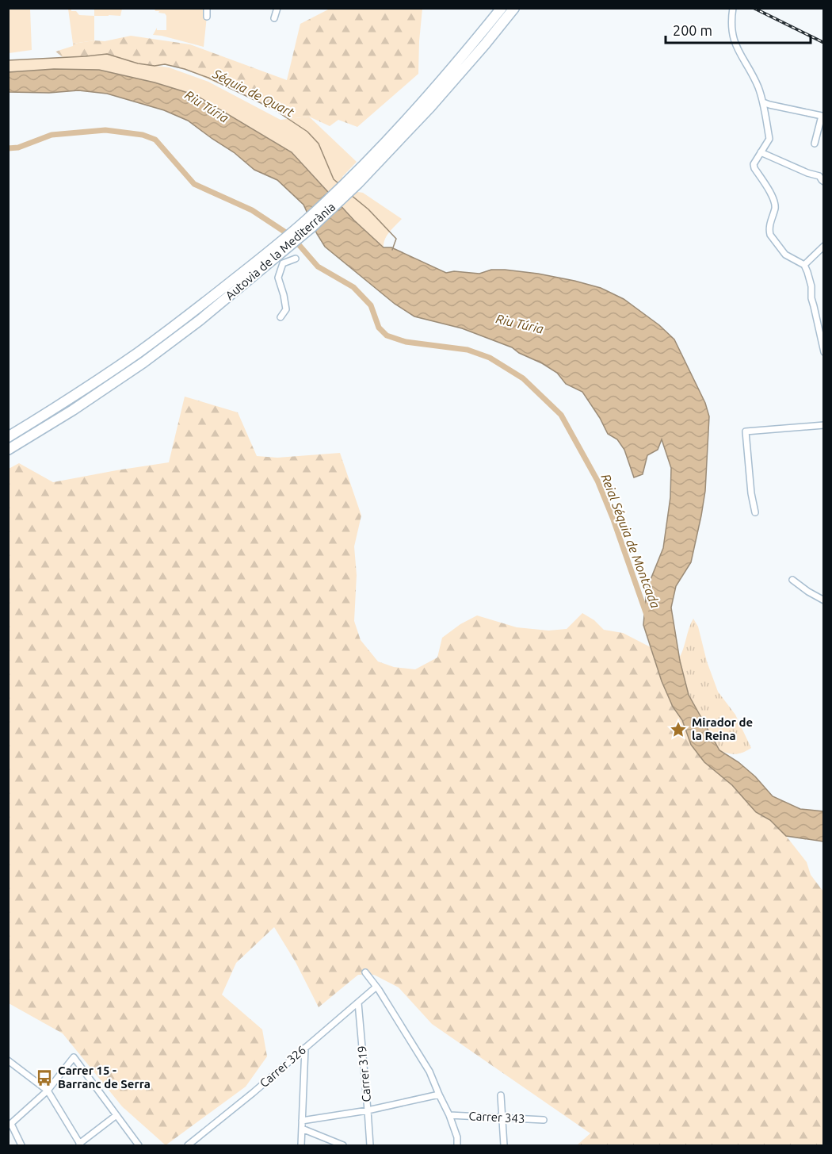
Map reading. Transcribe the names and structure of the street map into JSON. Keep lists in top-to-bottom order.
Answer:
{
  "streets": {
    "highway": ["Autovia de la Mediterrània"],
    "street": ["Carrer 326", "Carrer 319", "Carrer 343"]
  },
  "crossings": [
    ["Carrer 326", "Carrer 319"]
  ],
  "water": ["Séquia de Quart", "Riu Túria", "Reial Séquia de Montcada"],
  "places": {
    "place": ["Mirador de la Reina"],
    "bus stop": ["Carrer 15 - Barranc de Serra"]
  },
  "scale_bar": "200 m"
}
